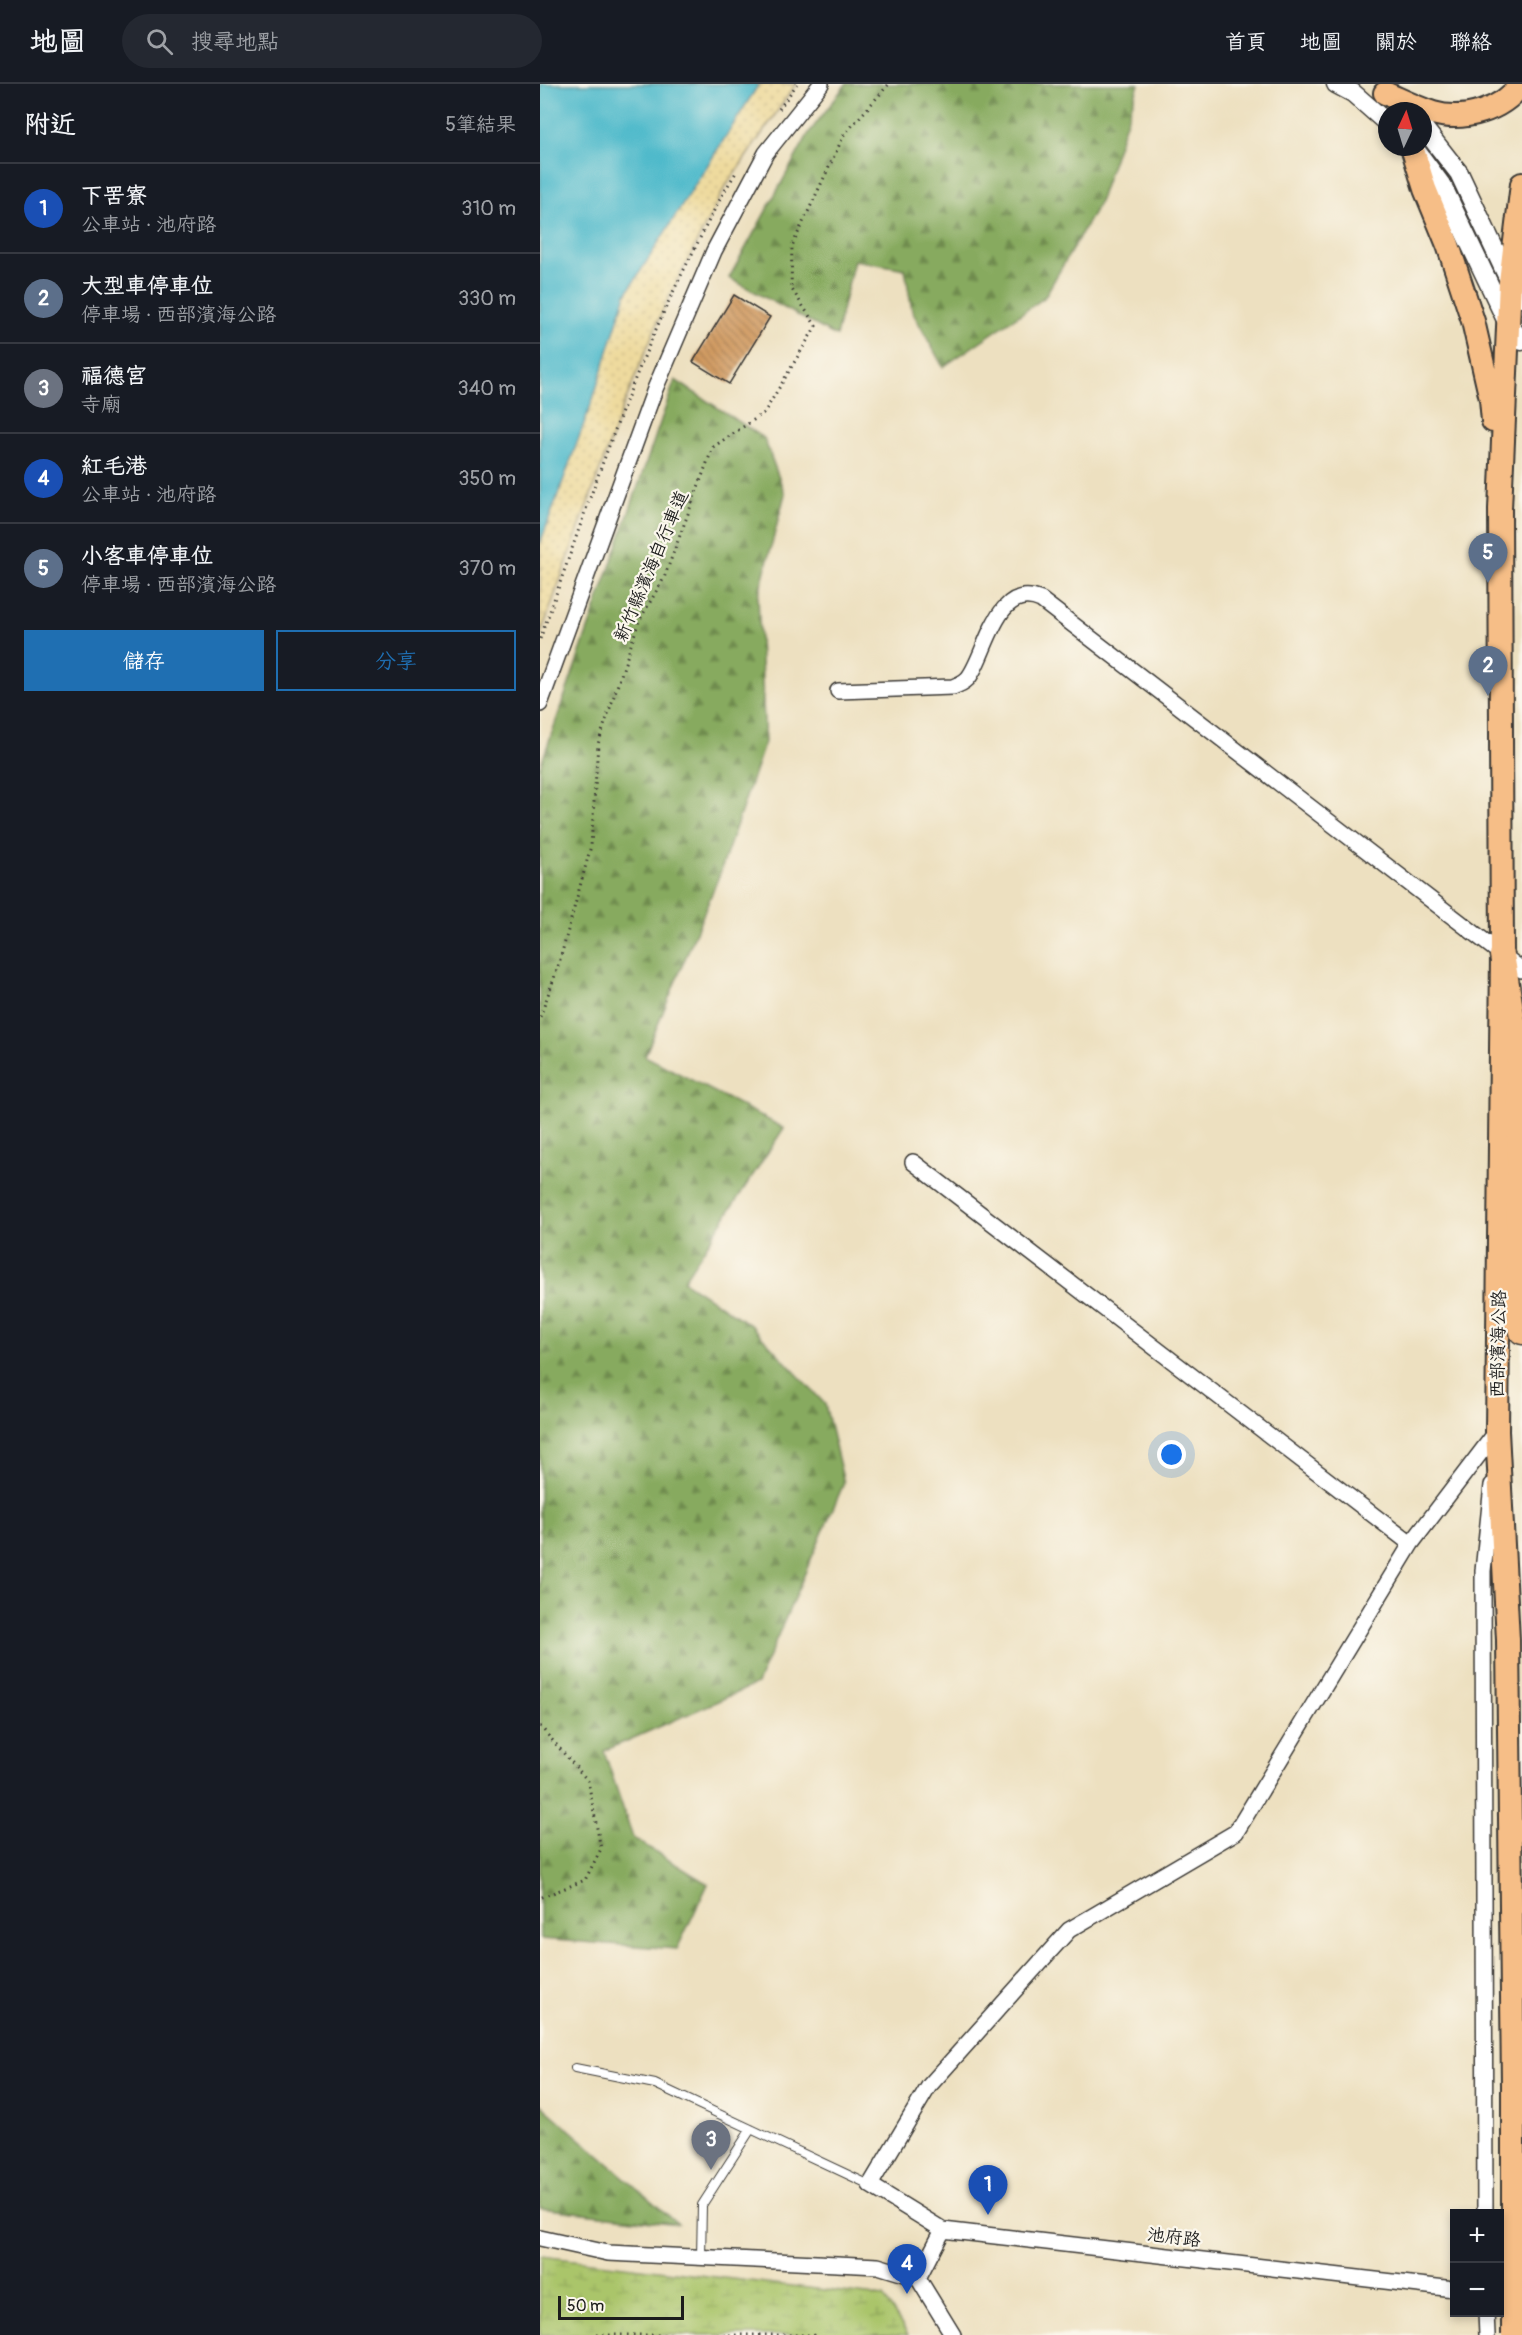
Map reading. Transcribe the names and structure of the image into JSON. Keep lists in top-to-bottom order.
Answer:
{
  "streets": {
    "main road": ["西部濱海公路"],
    "street": ["池府路"],
    "path": ["新竹縣濱海自行車道"]
  },
  "scale_bar": "50 m",
  "north": "top",
  "page": {
    "header": "地圖",
    "search": "搜尋地點",
    "nav": [
      "首頁",
      "地圖",
      "關於",
      "聯絡"
    ],
    "heading": ["附近", "5筆結果"],
    "list": [
      {
        "mark": "1",
        "name": "下罟寮",
        "note": "公車站 · 池府路",
        "value": "310 m"
      },
      {
        "mark": "2",
        "name": "大型車停車位",
        "note": "停車場 · 西部濱海公路",
        "value": "330 m"
      },
      {
        "mark": "3",
        "name": "福德宮",
        "note": "寺廟",
        "value": "340 m"
      },
      {
        "mark": "4",
        "name": "紅毛港",
        "note": "公車站 · 池府路",
        "value": "350 m"
      },
      {
        "mark": "5",
        "name": "小客車停車位",
        "note": "停車場 · 西部濱海公路",
        "value": "370 m"
      }
    ],
    "pins": [
      "5",
      "2",
      "3",
      "1",
      "4"
    ],
    "buttons": ["儲存", "分享"],
    "map_buttons": ["+", "−"],
    "scale": "50 m"
  }
}
